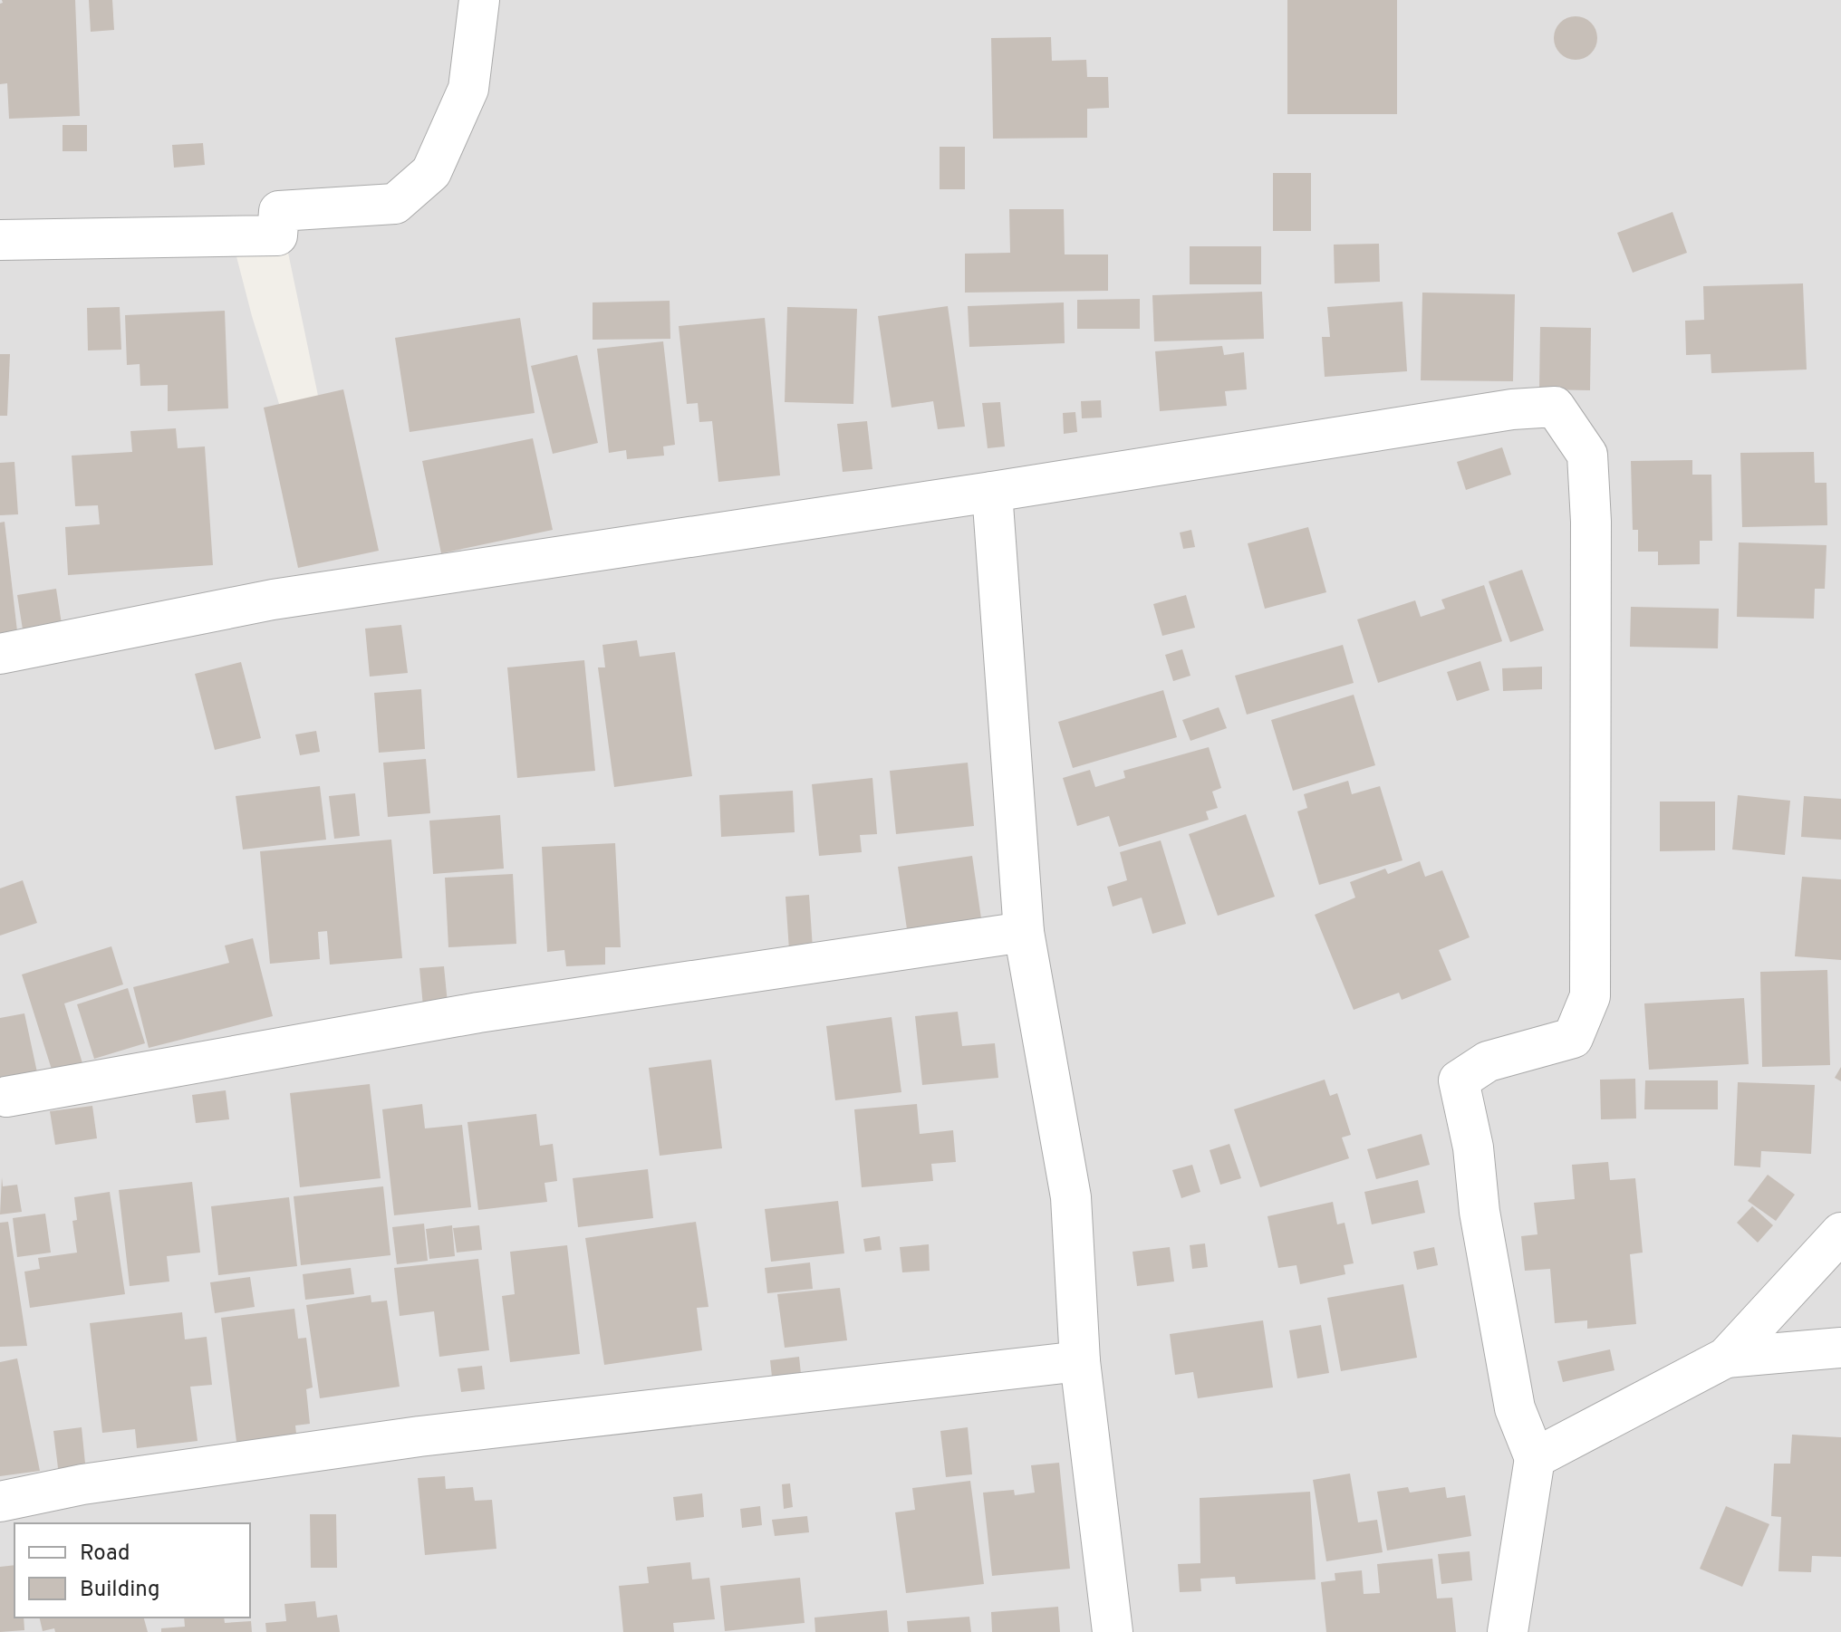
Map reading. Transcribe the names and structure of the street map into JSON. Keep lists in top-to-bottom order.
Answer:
{
  "legend": ["Road", "Building"]
}
